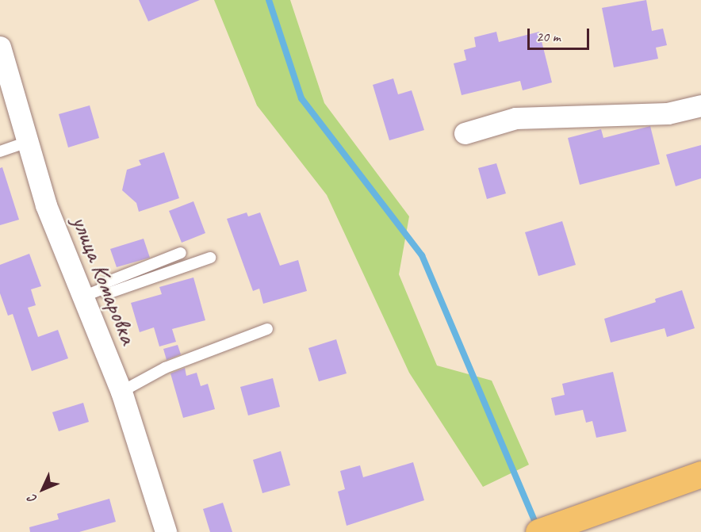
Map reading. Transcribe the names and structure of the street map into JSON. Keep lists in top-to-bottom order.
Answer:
{
  "streets": {
    "street": ["улица Комаровка"]
  },
  "scale_bar": "20 m",
  "north": "bottom left"
}
